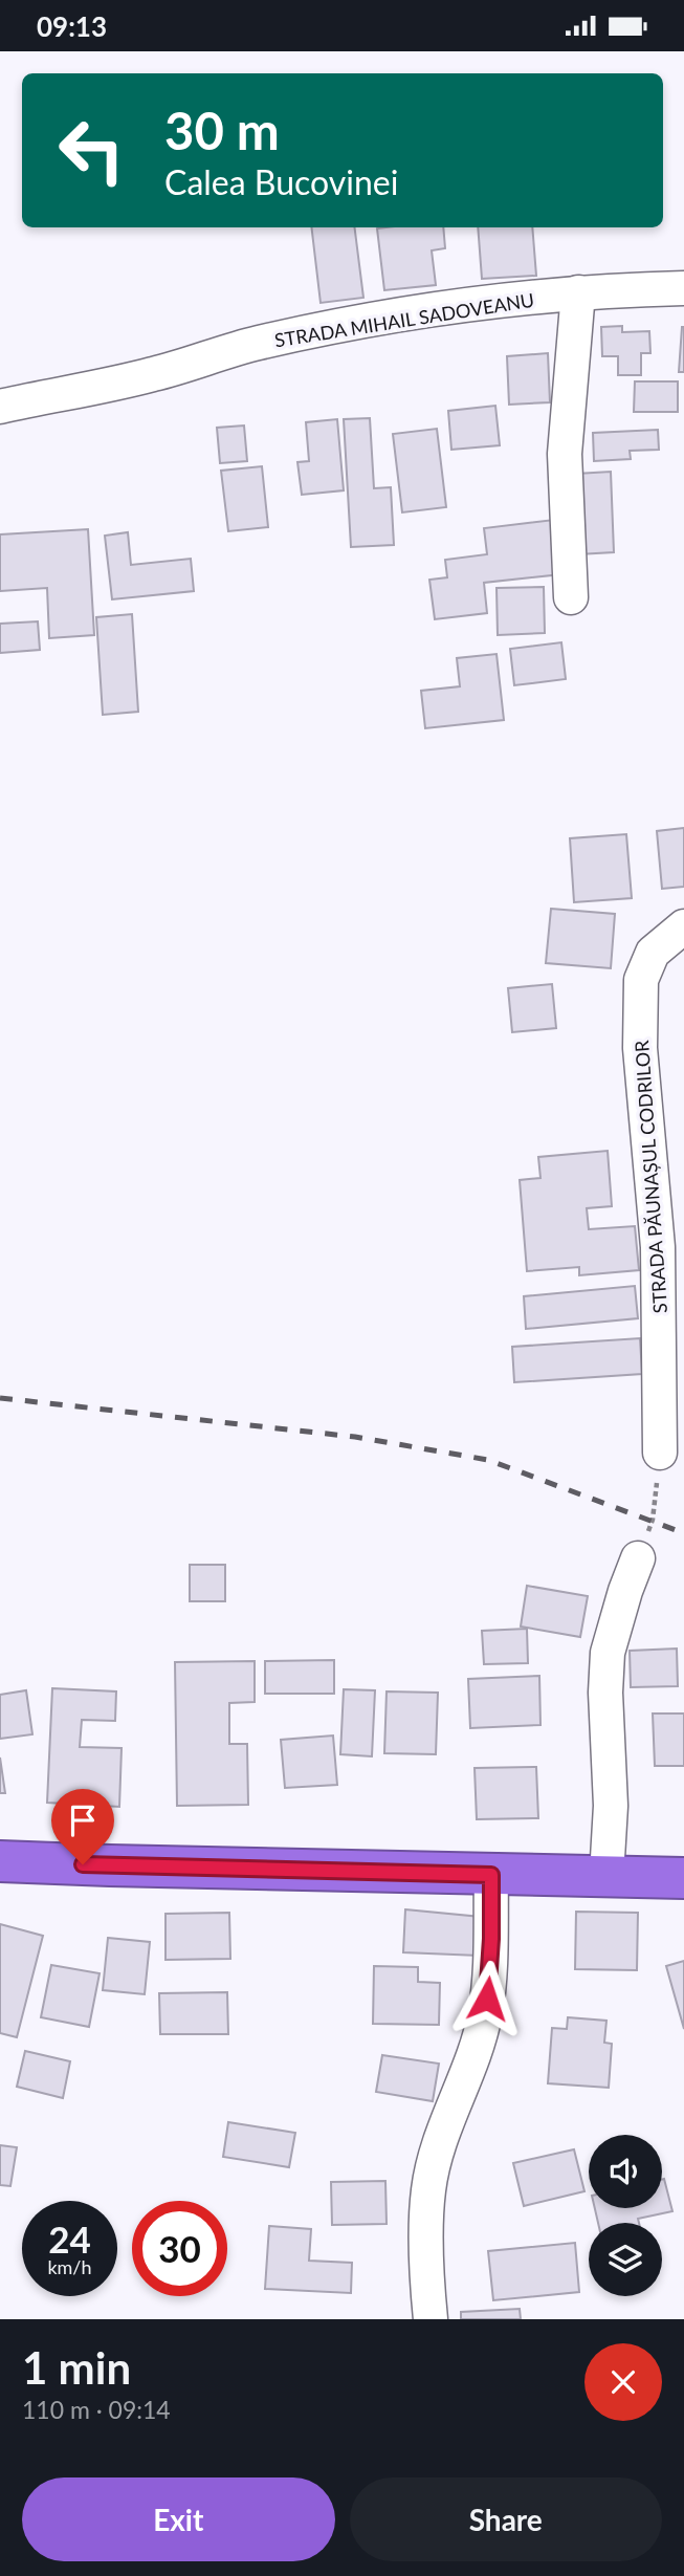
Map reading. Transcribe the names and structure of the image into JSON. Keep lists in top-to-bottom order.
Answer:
{
  "streets": {
    "street": ["STRADA MIHAIL SADOVEANU", "STRADA PĂUNAȘUL CODRILOR"]
  },
  "page": {
    "status": "09:13",
    "turn": ["30 m", "Calea Bucovinei"],
    "speed": "24 km/h",
    "limit": "30",
    "heading": ["1 min", "110 m · 09:14"],
    "buttons": ["Exit", "Share"]
  }
}
